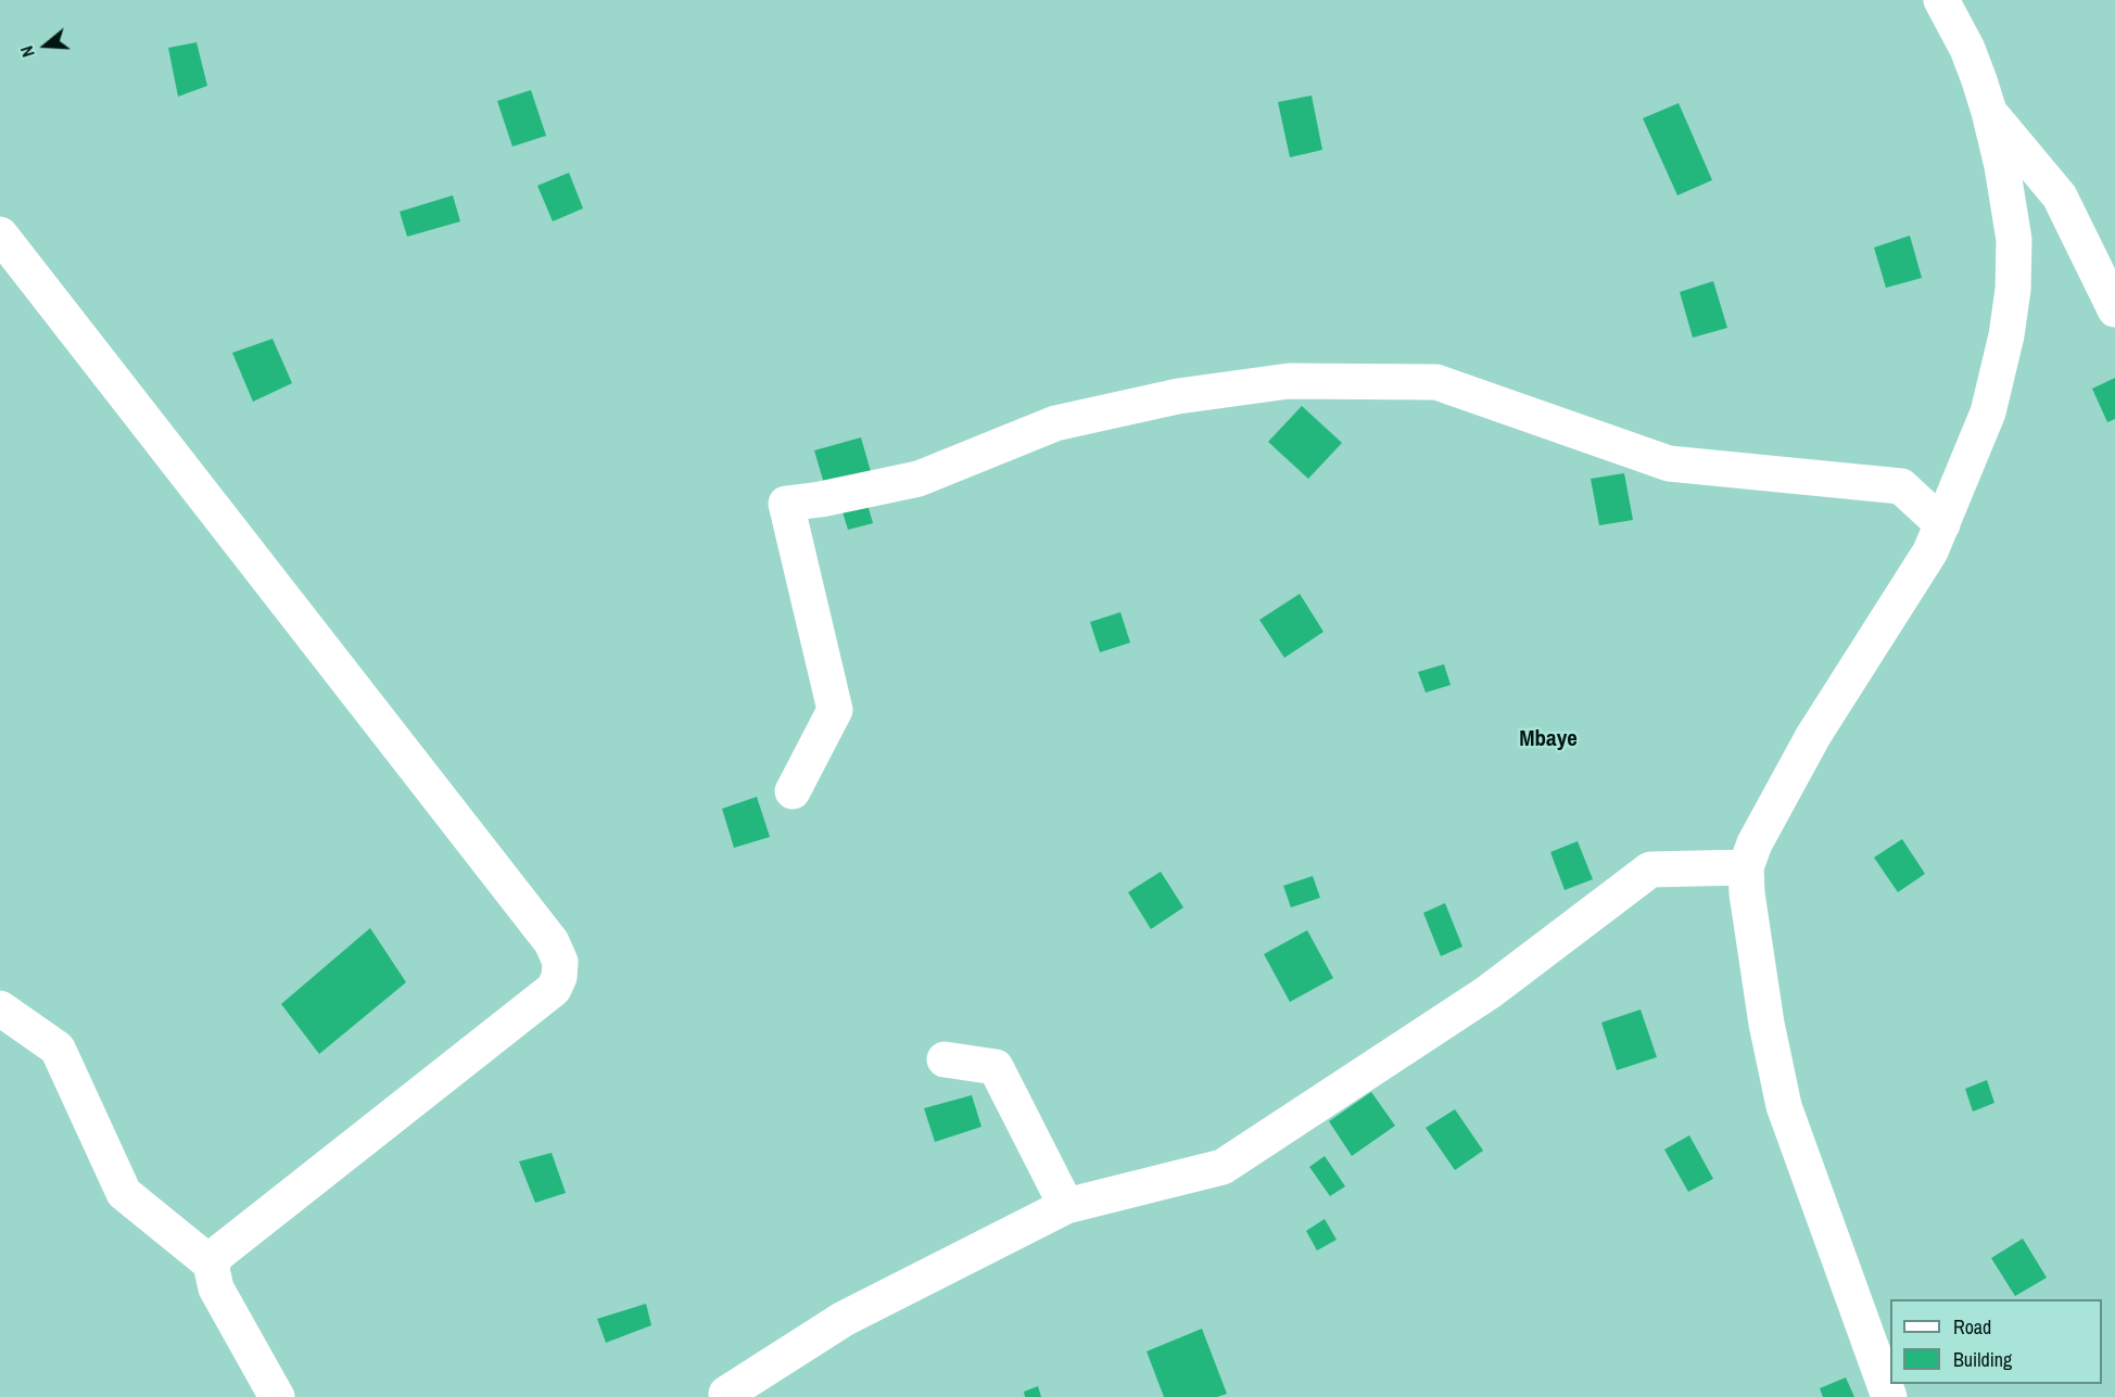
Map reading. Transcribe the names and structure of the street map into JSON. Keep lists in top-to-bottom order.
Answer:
{
  "districts": ["Mbaye"],
  "legend": ["Road", "Building"],
  "north": "left"
}
